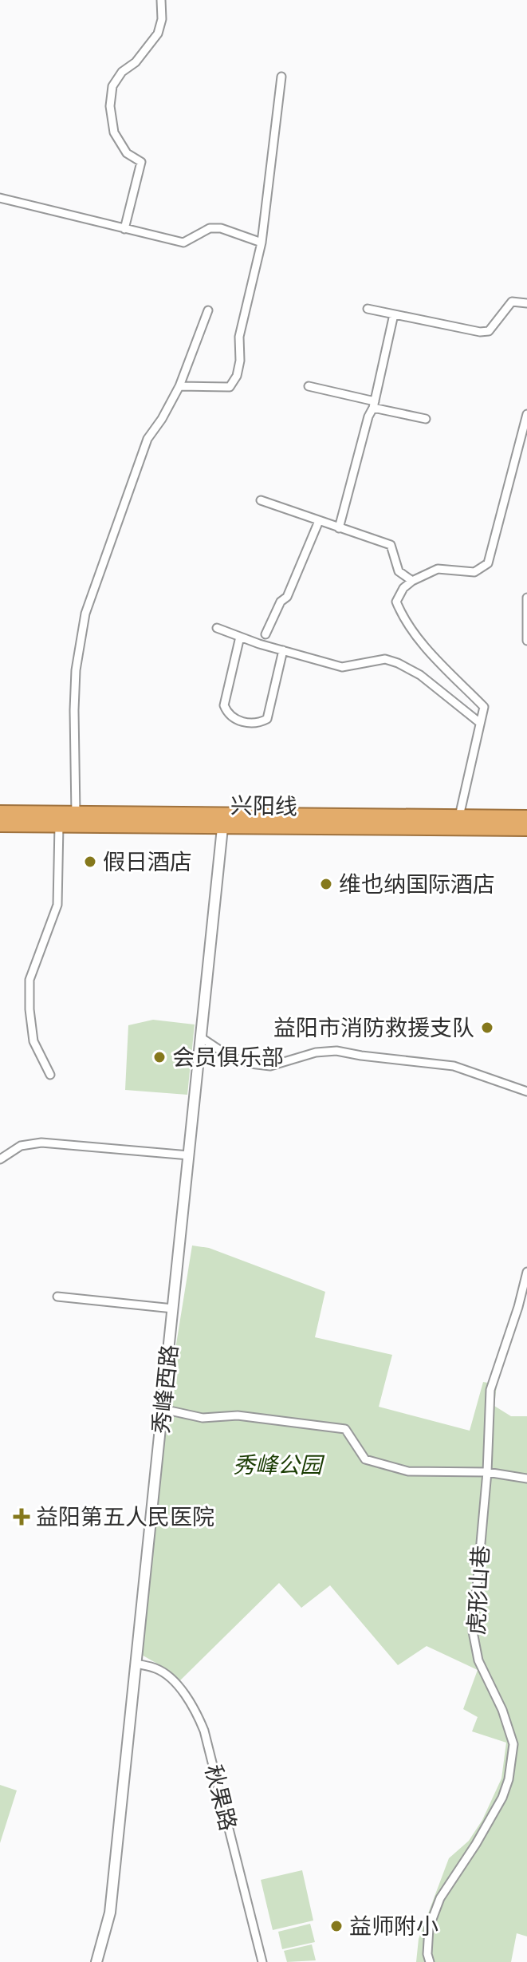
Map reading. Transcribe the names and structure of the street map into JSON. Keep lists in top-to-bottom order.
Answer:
{
  "streets": {
    "highway": ["兴阳线"],
    "street": ["秀峰西路", "虎形山巷", "秋果路"]
  },
  "crossings": [
    ["兴阳线", "秀峰西路"],
    ["秀峰西路", "秋果路"]
  ],
  "parks": ["秀峰公园"],
  "places": {
    "other": [
      "假日酒店",
      "维也纳国际酒店",
      "益阳市消防救援支队",
      "会员俱乐部",
      "益师附小"
    ],
    "health": ["益阳第五人民医院"]
  }
}
